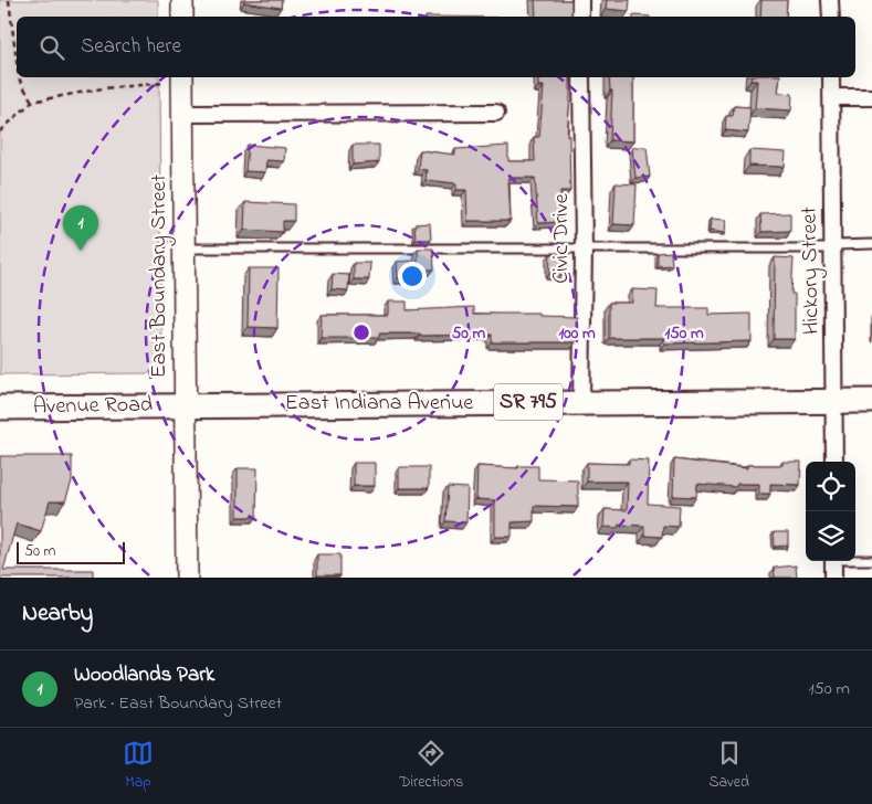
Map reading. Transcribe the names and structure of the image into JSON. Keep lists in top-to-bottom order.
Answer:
{
  "streets": {
    "main road": ["SR 795", "East Indiana Avenue", "Avenue Road"],
    "street": ["Civic Drive", "Hickory Street", "East Boundary Street"]
  },
  "crossings": [
    ["Civic Drive", "East Indiana Avenue"],
    ["Hickory Street", "East Indiana Avenue"],
    ["East Boundary Street", "East Indiana Avenue"],
    ["East Boundary Street", "Avenue Road"],
    ["East Indiana Avenue", "Avenue Road"]
  ],
  "scale_bar": "50 m",
  "page": {
    "search": "Search here",
    "pins": "1",
    "scale": "50 m",
    "heading": "Nearby",
    "list": [
      {
        "mark": "1",
        "name": "Woodlands Park",
        "note": "Park · East Boundary Street",
        "value": "150 m"
      }
    ],
    "nav": ["Map", "Directions", "Saved"]
  },
  "rings": ["50 m", "100 m", "150 m"]
}
